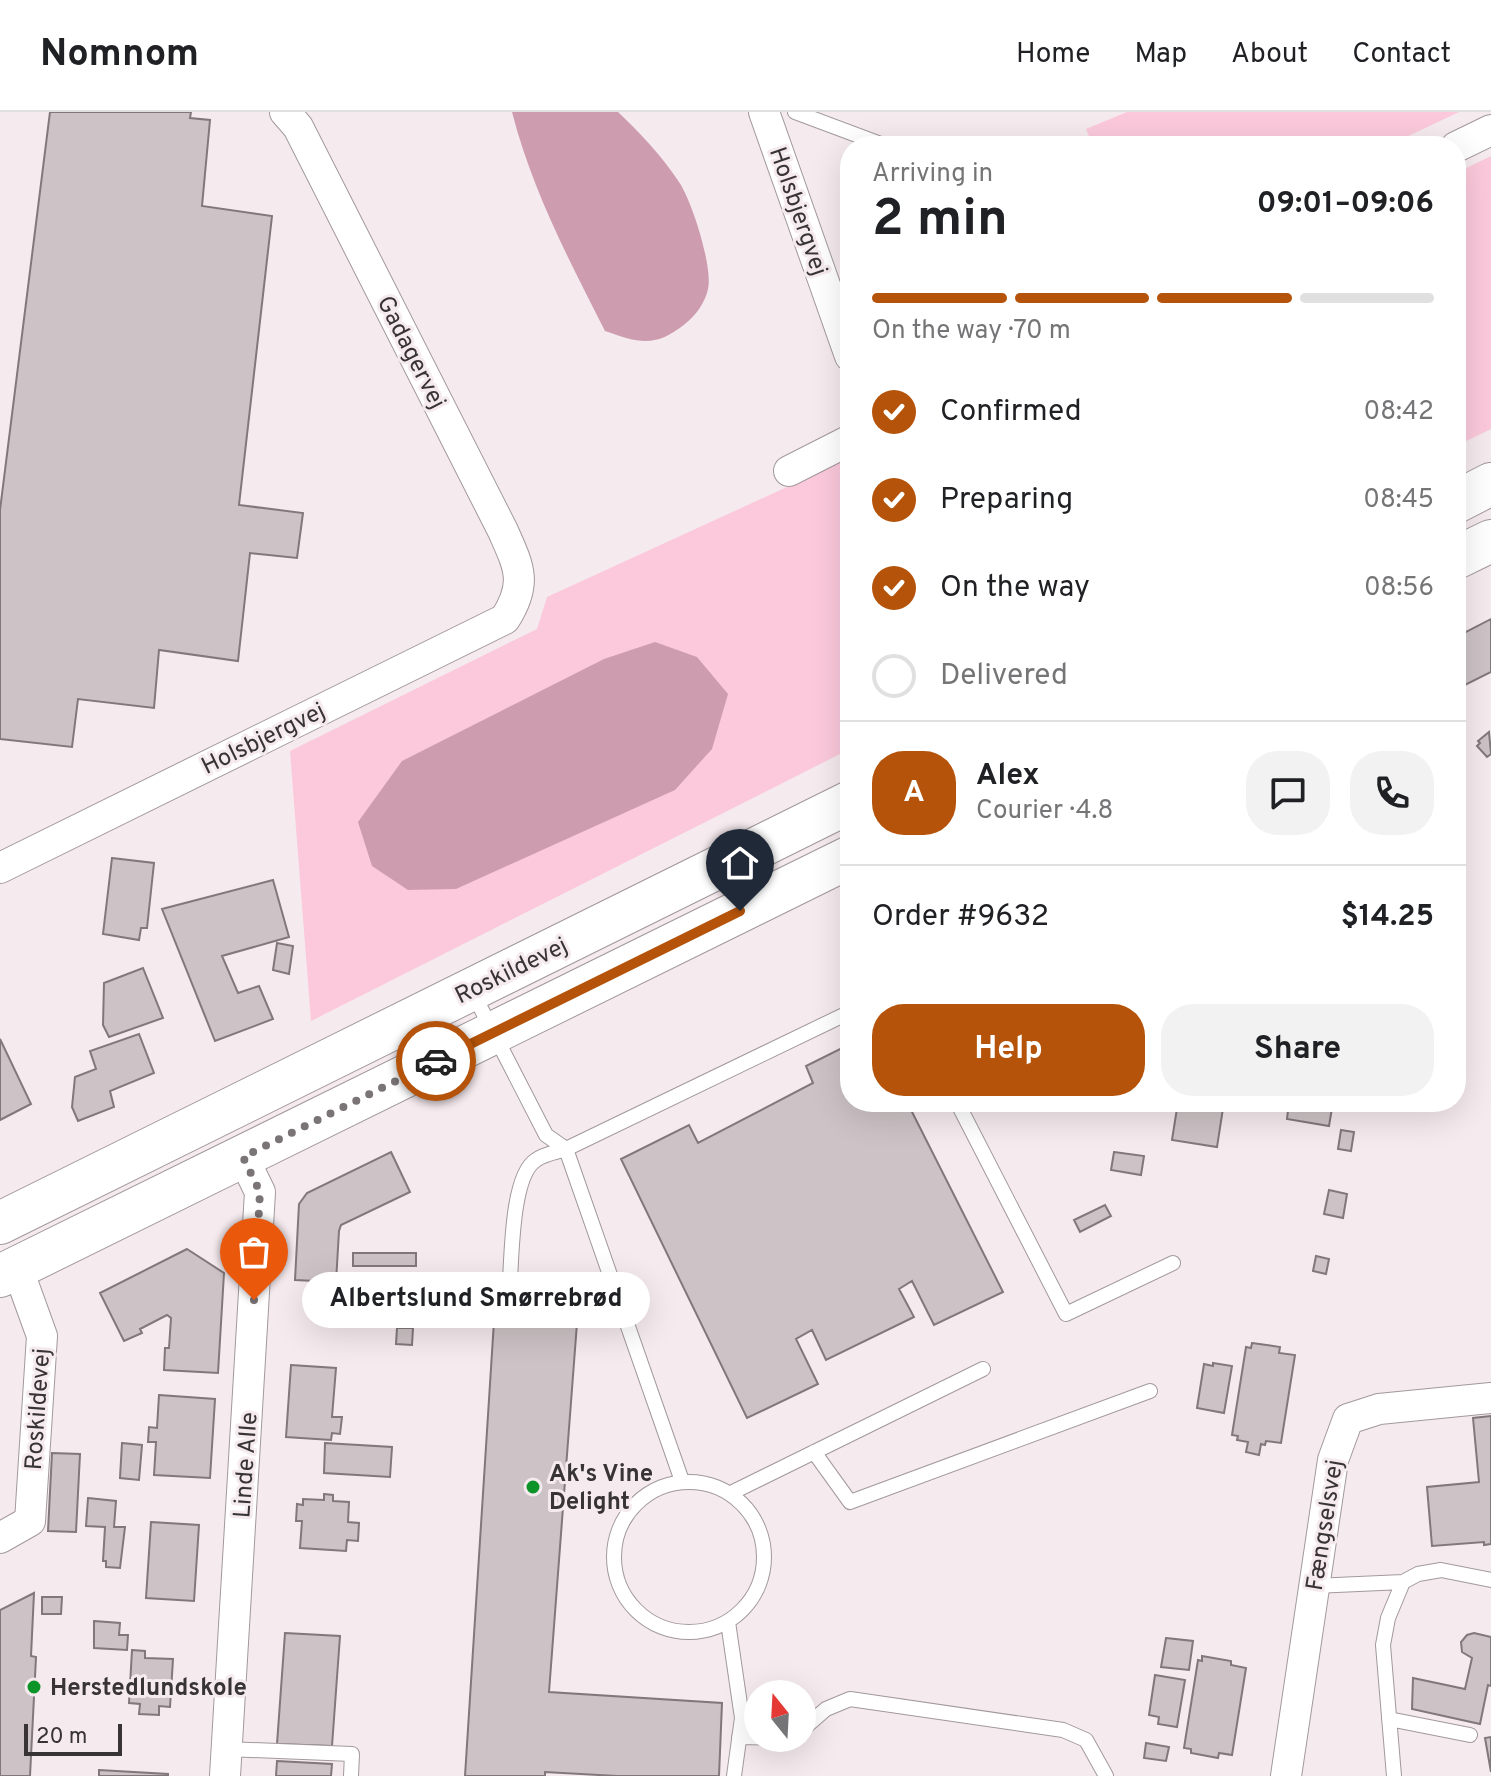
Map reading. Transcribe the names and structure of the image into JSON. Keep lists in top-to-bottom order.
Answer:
{
  "streets": {
    "main road": ["Roskildevej"],
    "street": [
      "Holsbjergvej",
      "Gadagervej",
      "Linde Alle",
      "Fængselsvej"
    ]
  },
  "crossings": [
    ["Holsbjergvej", "Gadagervej"],
    ["Roskildevej", "Linde Alle"]
  ],
  "places": ["Albertslund Smørrebrød", "Ak's Vine Delight", "Herstedlundskole"],
  "scale_bar": "20 m",
  "north": "top",
  "page": {
    "header": "Nomnom",
    "nav": [
      "Home",
      "Map",
      "About",
      "Contact"
    ],
    "heading": ["2 min", "Arriving in", "09:01–09:06"],
    "panel": [
      "Alex",
      "Courier · 4.8",
      "Order #9632",
      "$14.25"
    ],
    "bar": "On the way · 70 m",
    "list": [
      ["Confirmed", "08:42"],
      ["Preparing", "08:45"],
      ["On the way", "08:56"],
      "Delivered"
    ],
    "round": "A",
    "buttons": ["Help", "Share"],
    "bubble": "Albertslund Smørrebrød",
    "scale": "20 m"
  }
}
